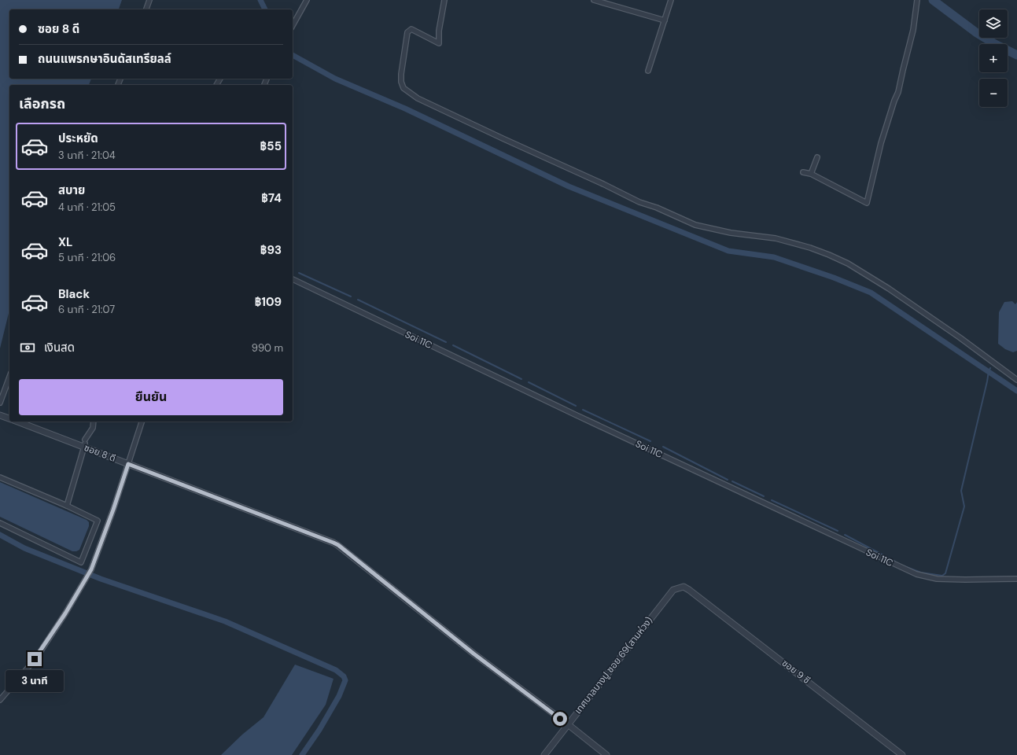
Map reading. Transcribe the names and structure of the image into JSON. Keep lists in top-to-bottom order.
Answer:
{
  "streets": {
    "street": [
      "Soi 11C",
      "ซอย 8 ดี",
      "เทศบาลบางปู ซอย 69(สามห่วง)",
      "ซอย 9 ซี"
    ]
  },
  "crossings": [
    ["ซอย 8 ดี", "เทศบาลบางปู ซอย 69(สามห่วง)"],
    ["เทศบาลบางปู ซอย 69(สามห่วง)", "ซอย 9 ซี"]
  ],
  "page": {
    "map_buttons": ["+", "−"],
    "banner": ["ซอย 8 ดี", "ถนนแพรกษาอินดัสเทรียลล์"],
    "heading": "เลือกรถ",
    "list": [
      {
        "name": "ประหยัด",
        "note": "3 นาที · 21:04",
        "value": "฿55"
      },
      {
        "name": "สบาย",
        "note": "4 นาที · 21:05",
        "value": "฿74"
      },
      {
        "name": "XL",
        "note": "5 นาที · 21:06",
        "value": "฿93"
      },
      {
        "name": "Black",
        "note": "6 นาที · 21:07",
        "value": "฿109"
      }
    ],
    "pay": ["เงินสด", "990 m"],
    "buttons": "ยืนยัน",
    "bubble": "3 นาที"
  }
}
